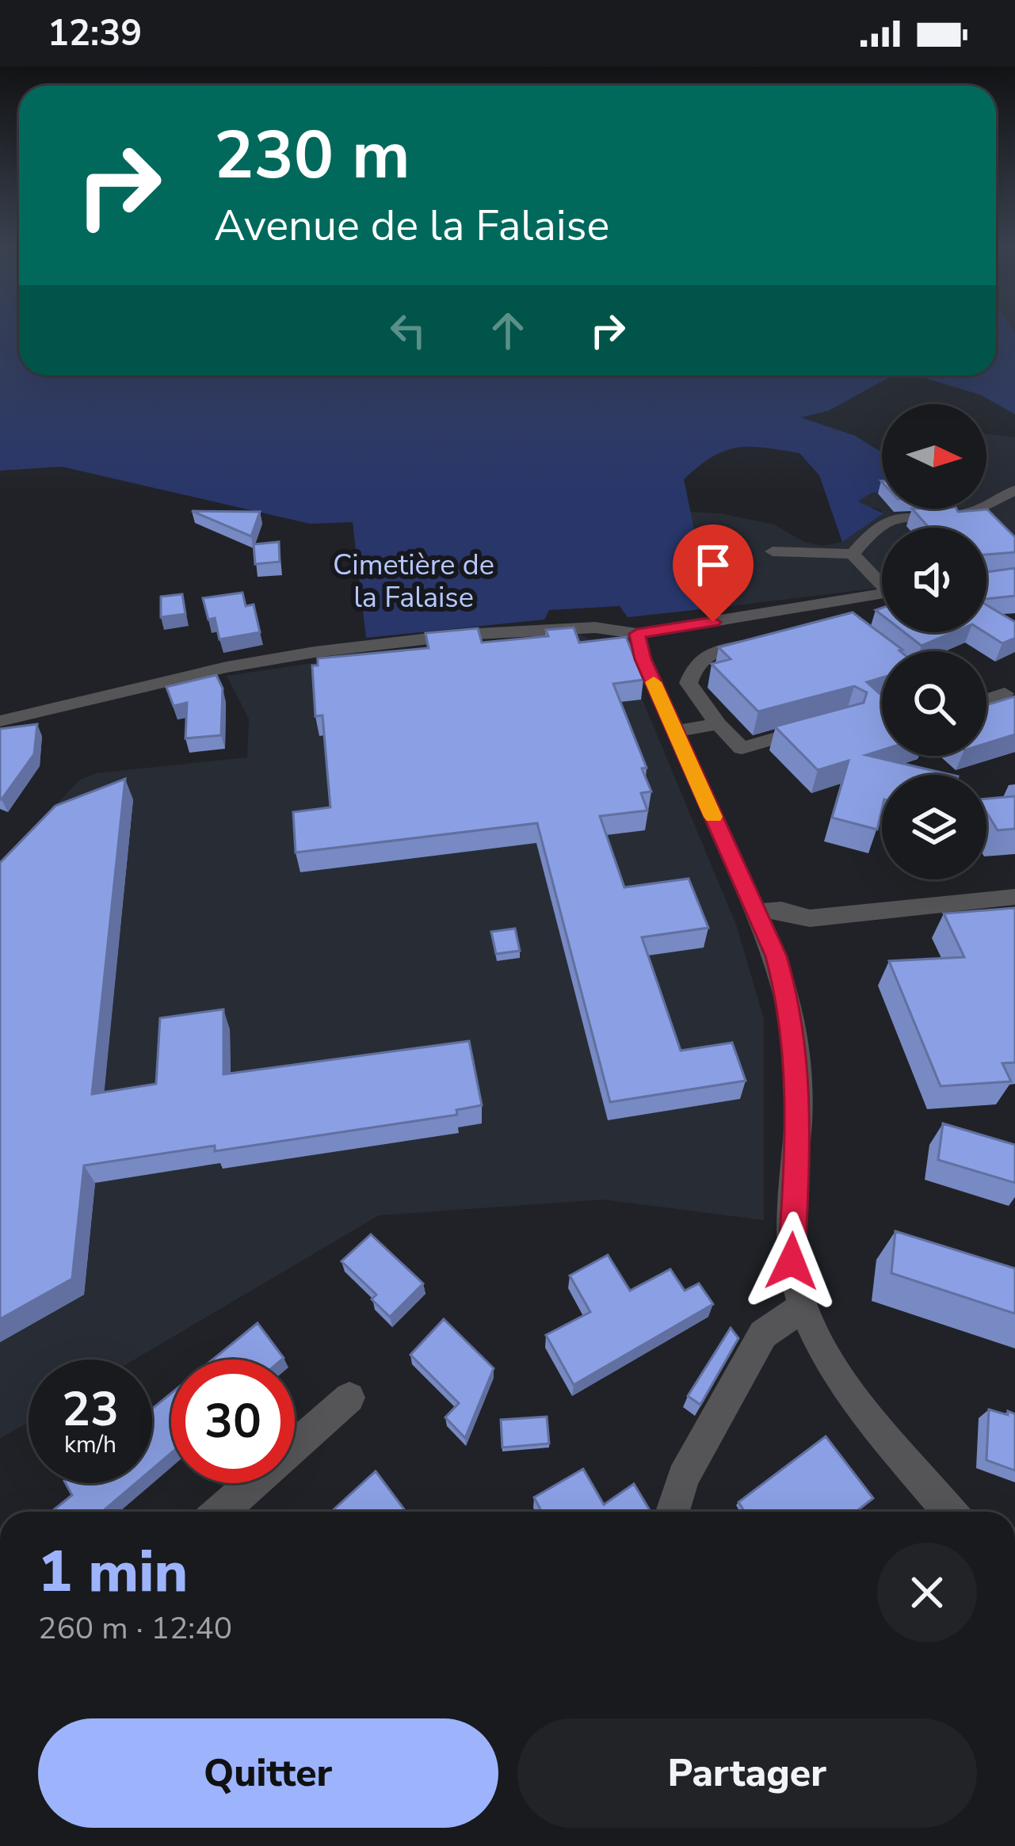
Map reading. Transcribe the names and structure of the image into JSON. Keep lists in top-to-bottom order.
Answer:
{
  "parks": ["Cimetière de la Falaise"],
  "north": "right",
  "page": {
    "status": "12:39",
    "turn": ["230 m", "Avenue de la Falaise"],
    "speed": "23 km/h",
    "limit": "30",
    "heading": ["1 min", "260 m · 12:40"],
    "buttons": ["Quitter", "Partager"]
  }
}
